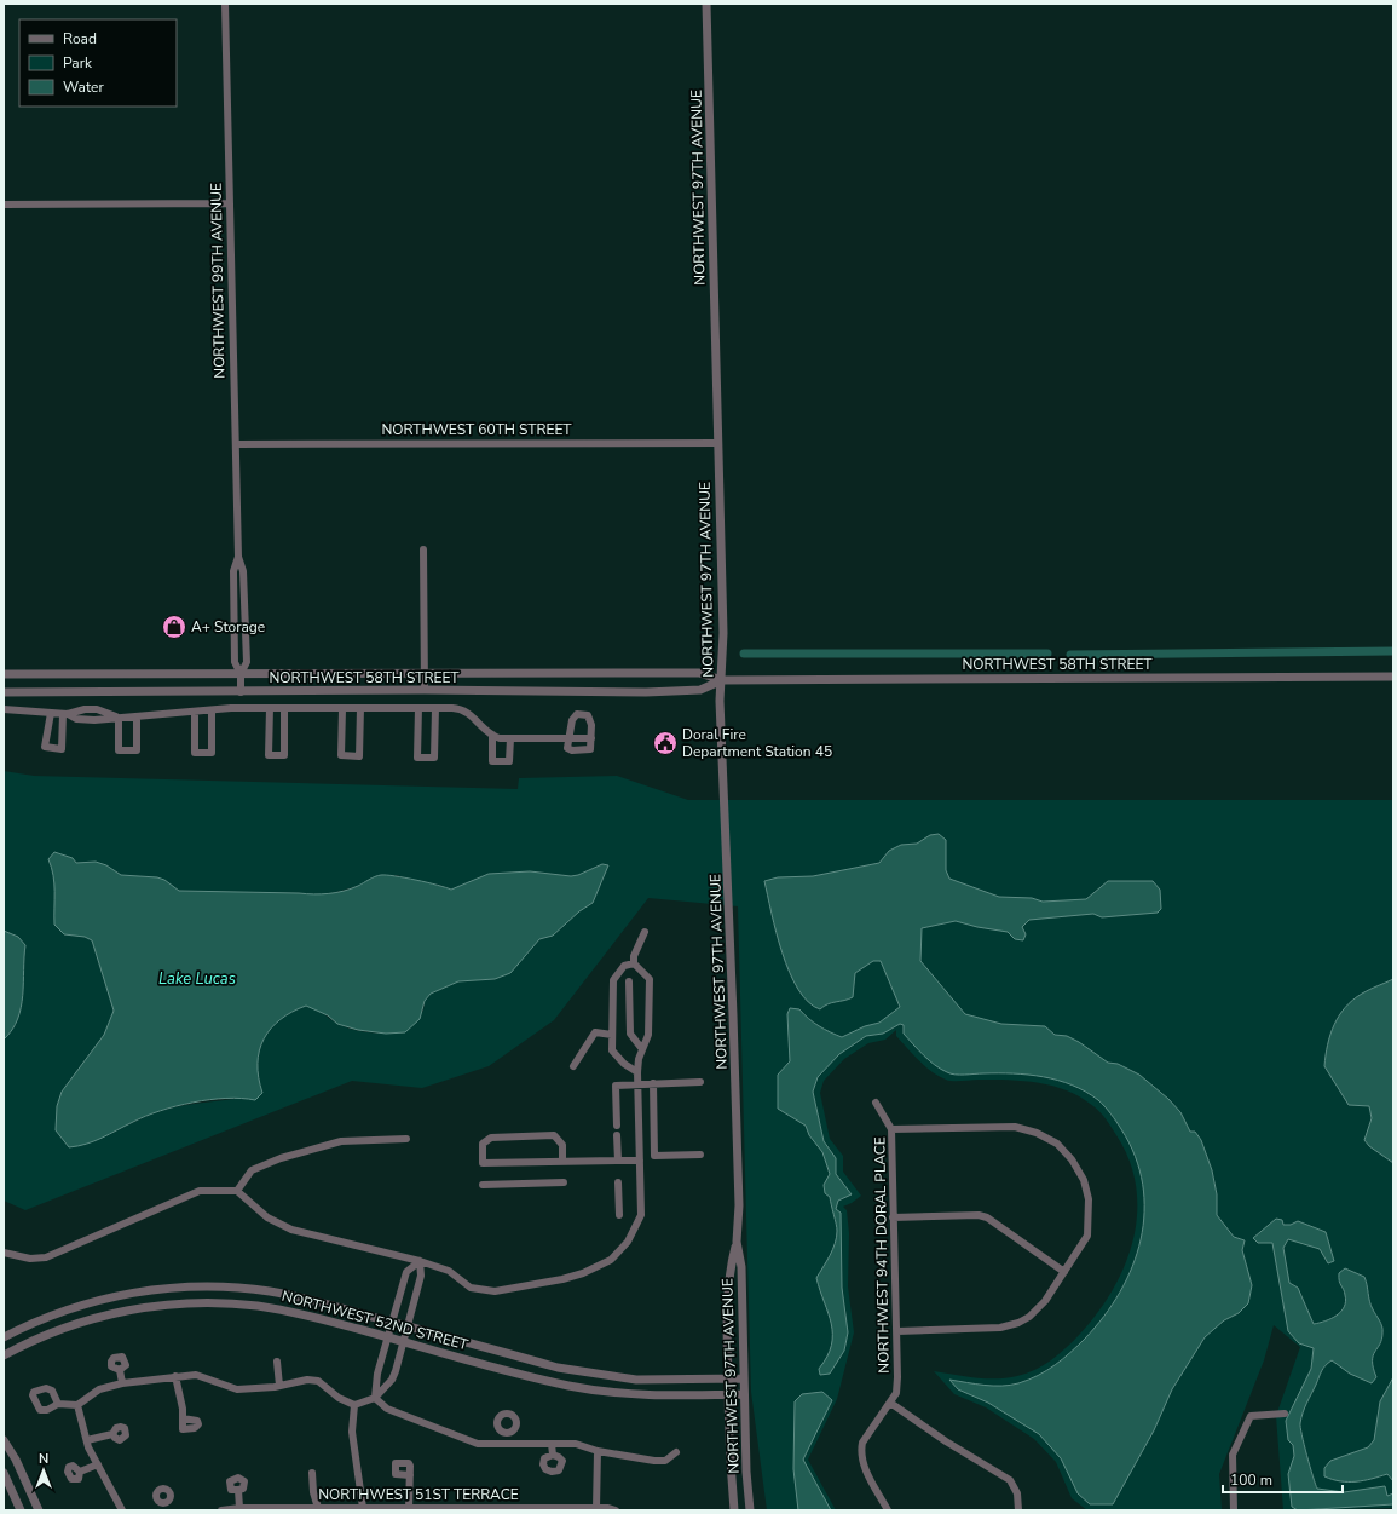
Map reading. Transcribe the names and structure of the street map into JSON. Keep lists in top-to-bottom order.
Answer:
{
  "streets": {
    "street": [
      "NORTHWEST 97TH AVENUE",
      "NORTHWEST 99TH AVENUE",
      "NORTHWEST 60TH STREET",
      "NORTHWEST 58TH STREET",
      "NORTHWEST 94TH DORAL PLACE",
      "NORTHWEST 52ND STREET",
      "NORTHWEST 51ST TERRACE"
    ]
  },
  "crossings": [
    ["NORTHWEST 97TH AVENUE", "NORTHWEST 60TH STREET"],
    ["NORTHWEST 97TH AVENUE", "NORTHWEST 58TH STREET"],
    ["NORTHWEST 97TH AVENUE", "NORTHWEST 52ND STREET"],
    ["NORTHWEST 99TH AVENUE", "NORTHWEST 60TH STREET"],
    ["NORTHWEST 99TH AVENUE", "NORTHWEST 58TH STREET"]
  ],
  "water": ["Lake Lucas"],
  "places": {
    "shop": ["A+ Storage"],
    "public building": ["Doral Fire Department Station 45"]
  },
  "legend": ["Road", "Park", "Water"],
  "scale_bar": "100 m",
  "north": "top"
}
